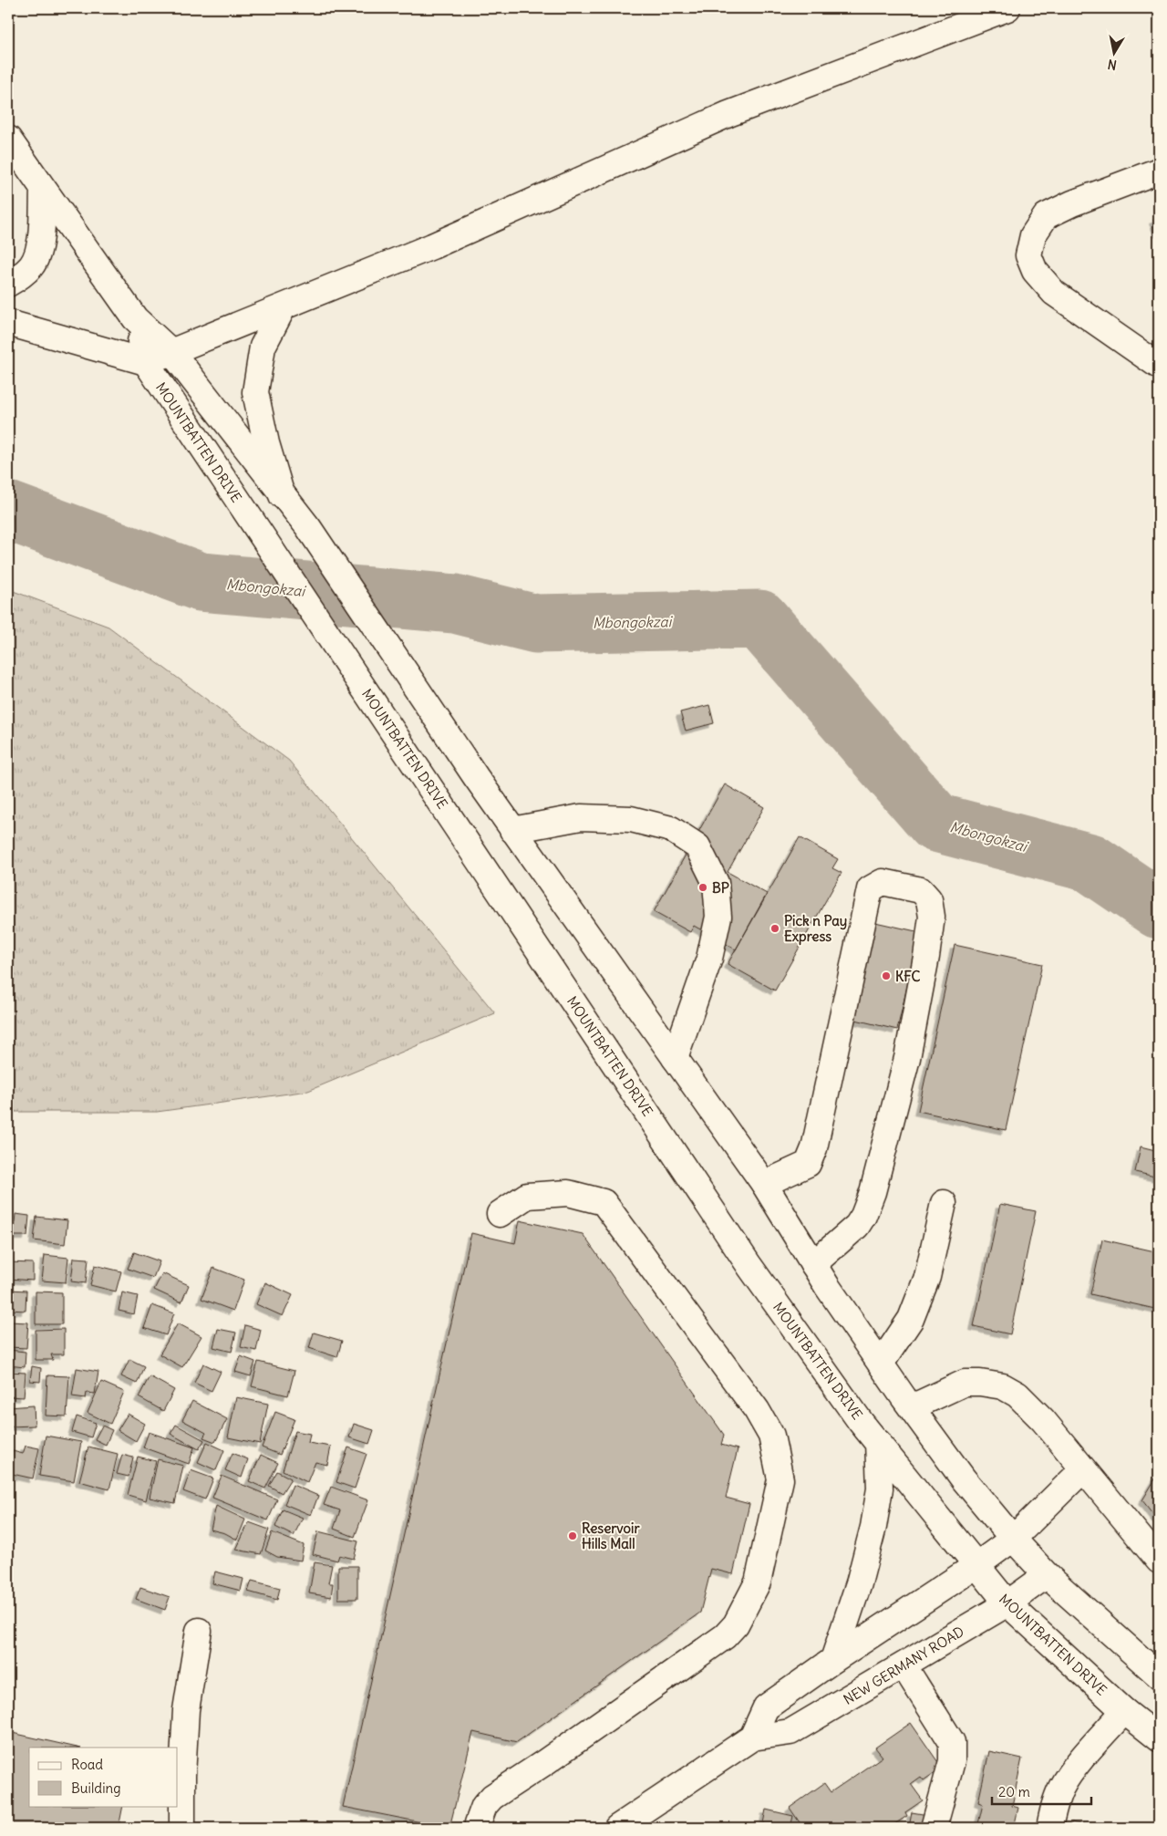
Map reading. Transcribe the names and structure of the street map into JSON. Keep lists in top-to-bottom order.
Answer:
{
  "streets": {
    "main road": ["MOUNTBATTEN DRIVE", "NEW GERMANY ROAD"]
  },
  "crossings": [
    ["MOUNTBATTEN DRIVE", "NEW GERMANY ROAD"]
  ],
  "water": ["Mbongokzai"],
  "places": [
    "BP",
    "Pick n Pay Express",
    "KFC",
    "Reservoir Hills Mall"
  ],
  "legend": ["Road", "Building"],
  "scale_bar": "20 m",
  "north": "bottom"
}
